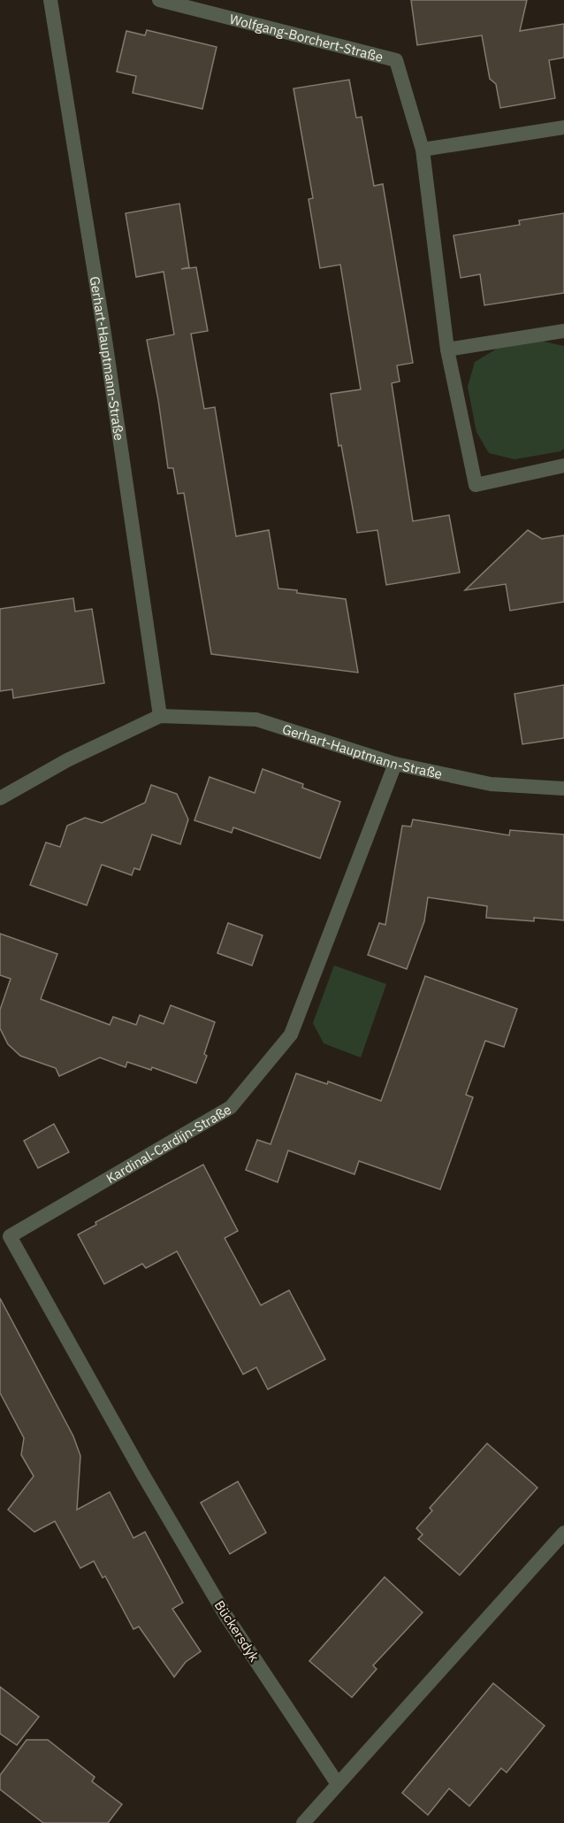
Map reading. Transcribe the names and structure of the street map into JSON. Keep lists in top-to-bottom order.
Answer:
{
  "streets": {
    "street": [
      "Wolfgang-Borchert-Straße",
      "Gerhart-Hauptmann-Straße",
      "Kardinal-Cardijn-Straße",
      "Bückersdyk"
    ]
  },
  "crossings": [
    ["Gerhart-Hauptmann-Straße", "Kardinal-Cardijn-Straße"],
    ["Kardinal-Cardijn-Straße", "Bückersdyk"]
  ]
}
